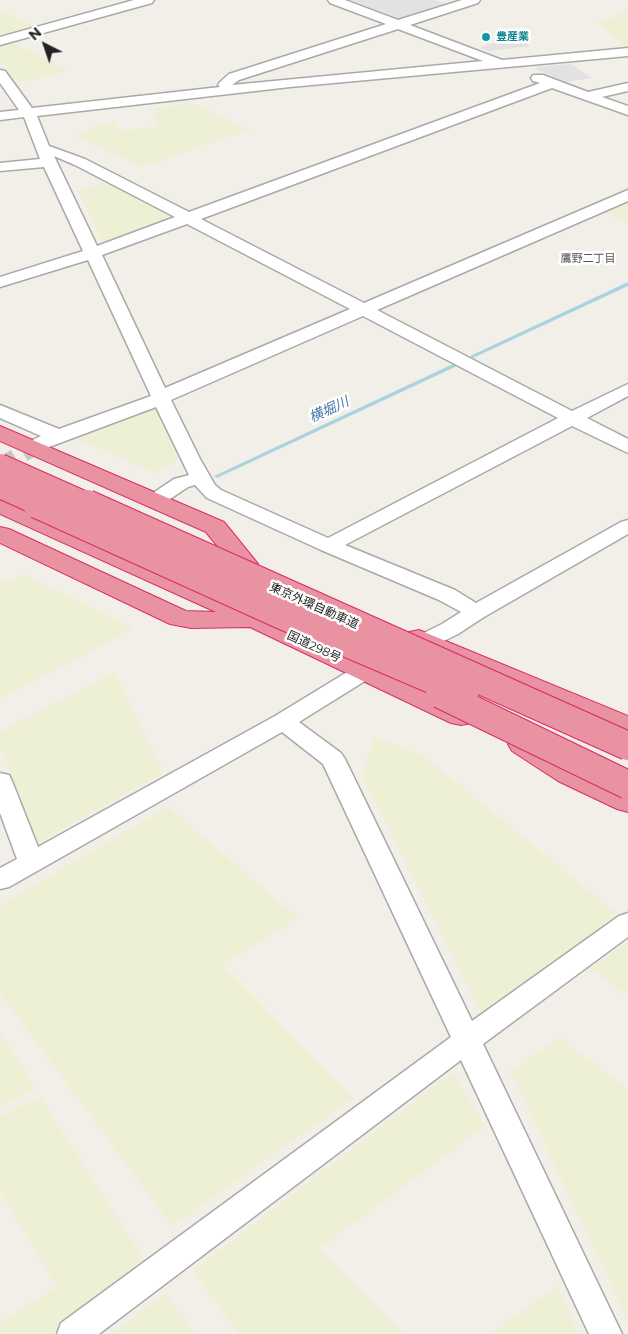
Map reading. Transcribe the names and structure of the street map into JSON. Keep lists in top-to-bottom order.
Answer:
{
  "streets": {
    "highway": ["東京外環自動車道", "国道298号"]
  },
  "crossings": [
    ["東京外環自動車道", "国道298号"]
  ],
  "districts": ["鷹野二丁目"],
  "water": ["横堀川"],
  "places": ["豊産業"],
  "north": "top left"
}
